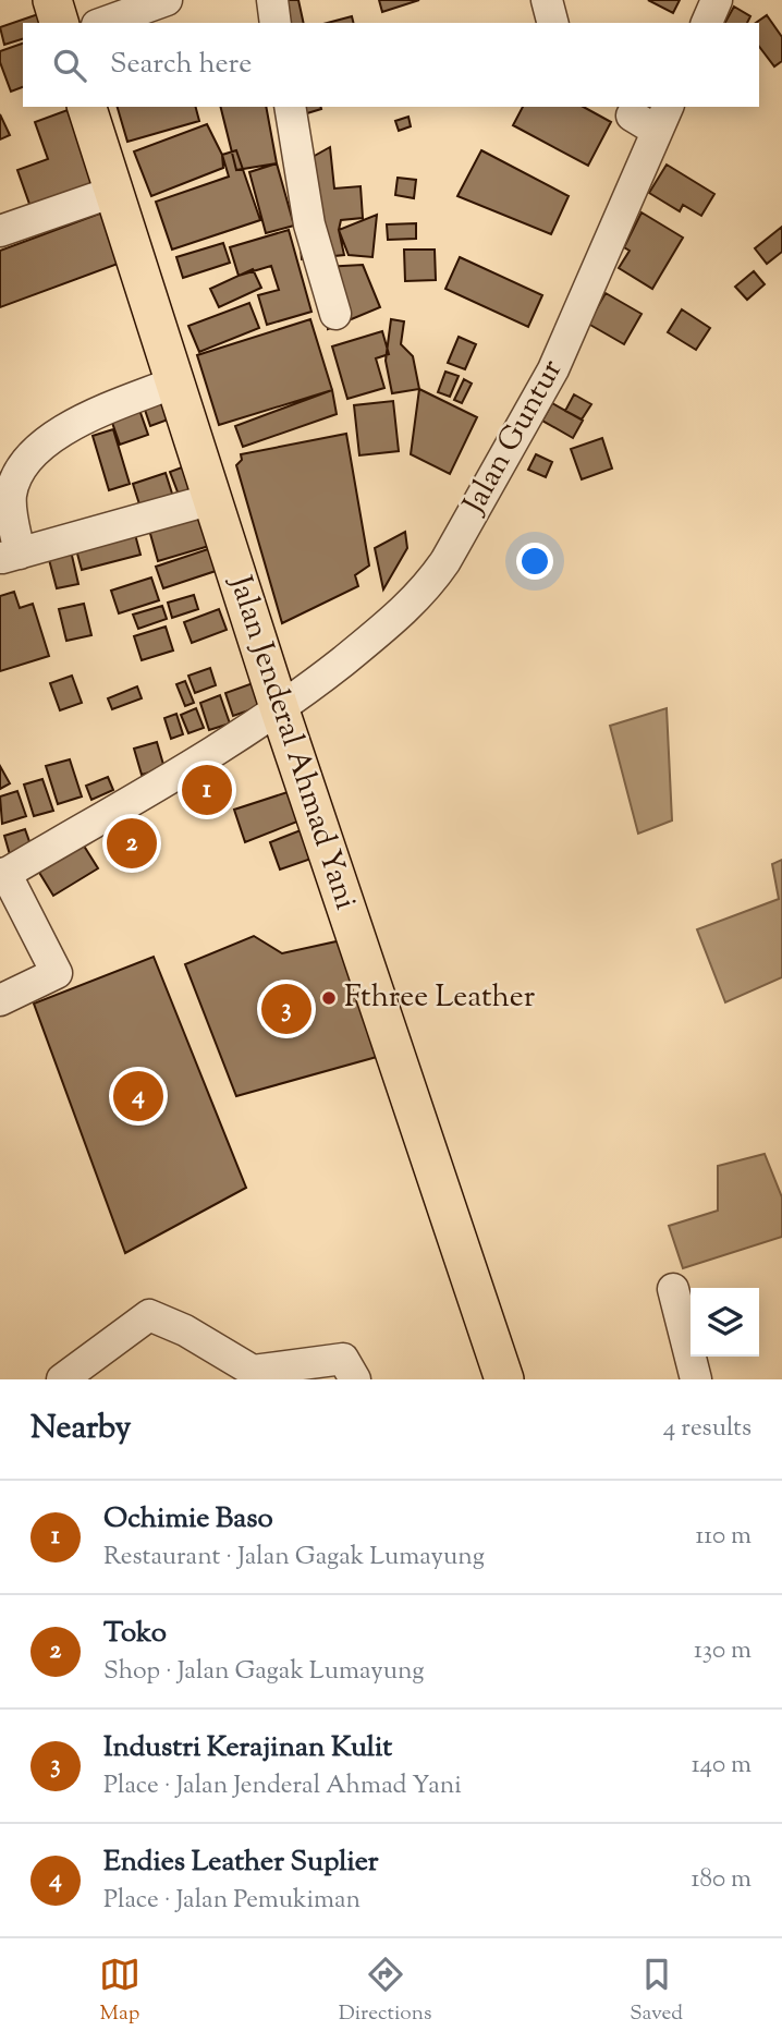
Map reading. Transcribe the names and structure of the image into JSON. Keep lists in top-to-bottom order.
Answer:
{
  "streets": {
    "main road": ["Jalan Jenderal Ahmad Yani"],
    "street": ["Jalan Guntur"]
  },
  "crossings": [
    ["Jalan Guntur", "Jalan Jenderal Ahmad Yani"]
  ],
  "places": ["Fthree Leather"],
  "page": {
    "search": "Search here",
    "pins": [
      "1",
      "2",
      "3",
      "4"
    ],
    "heading": ["Nearby", "4 results"],
    "list": [
      {
        "mark": "1",
        "name": "Ochimie Baso",
        "note": "Restaurant · Jalan Gagak Lumayung",
        "value": "110 m"
      },
      {
        "mark": "2",
        "name": "Toko",
        "note": "Shop · Jalan Gagak Lumayung",
        "value": "130 m"
      },
      {
        "mark": "3",
        "name": "Industri Kerajinan Kulit",
        "note": "Place · Jalan Jenderal Ahmad Yani",
        "value": "140 m"
      },
      {
        "mark": "4",
        "name": "Endies Leather Suplier",
        "note": "Place · Jalan Pemukiman",
        "value": "180 m"
      }
    ],
    "nav": ["Map", "Directions", "Saved"]
  }
}
